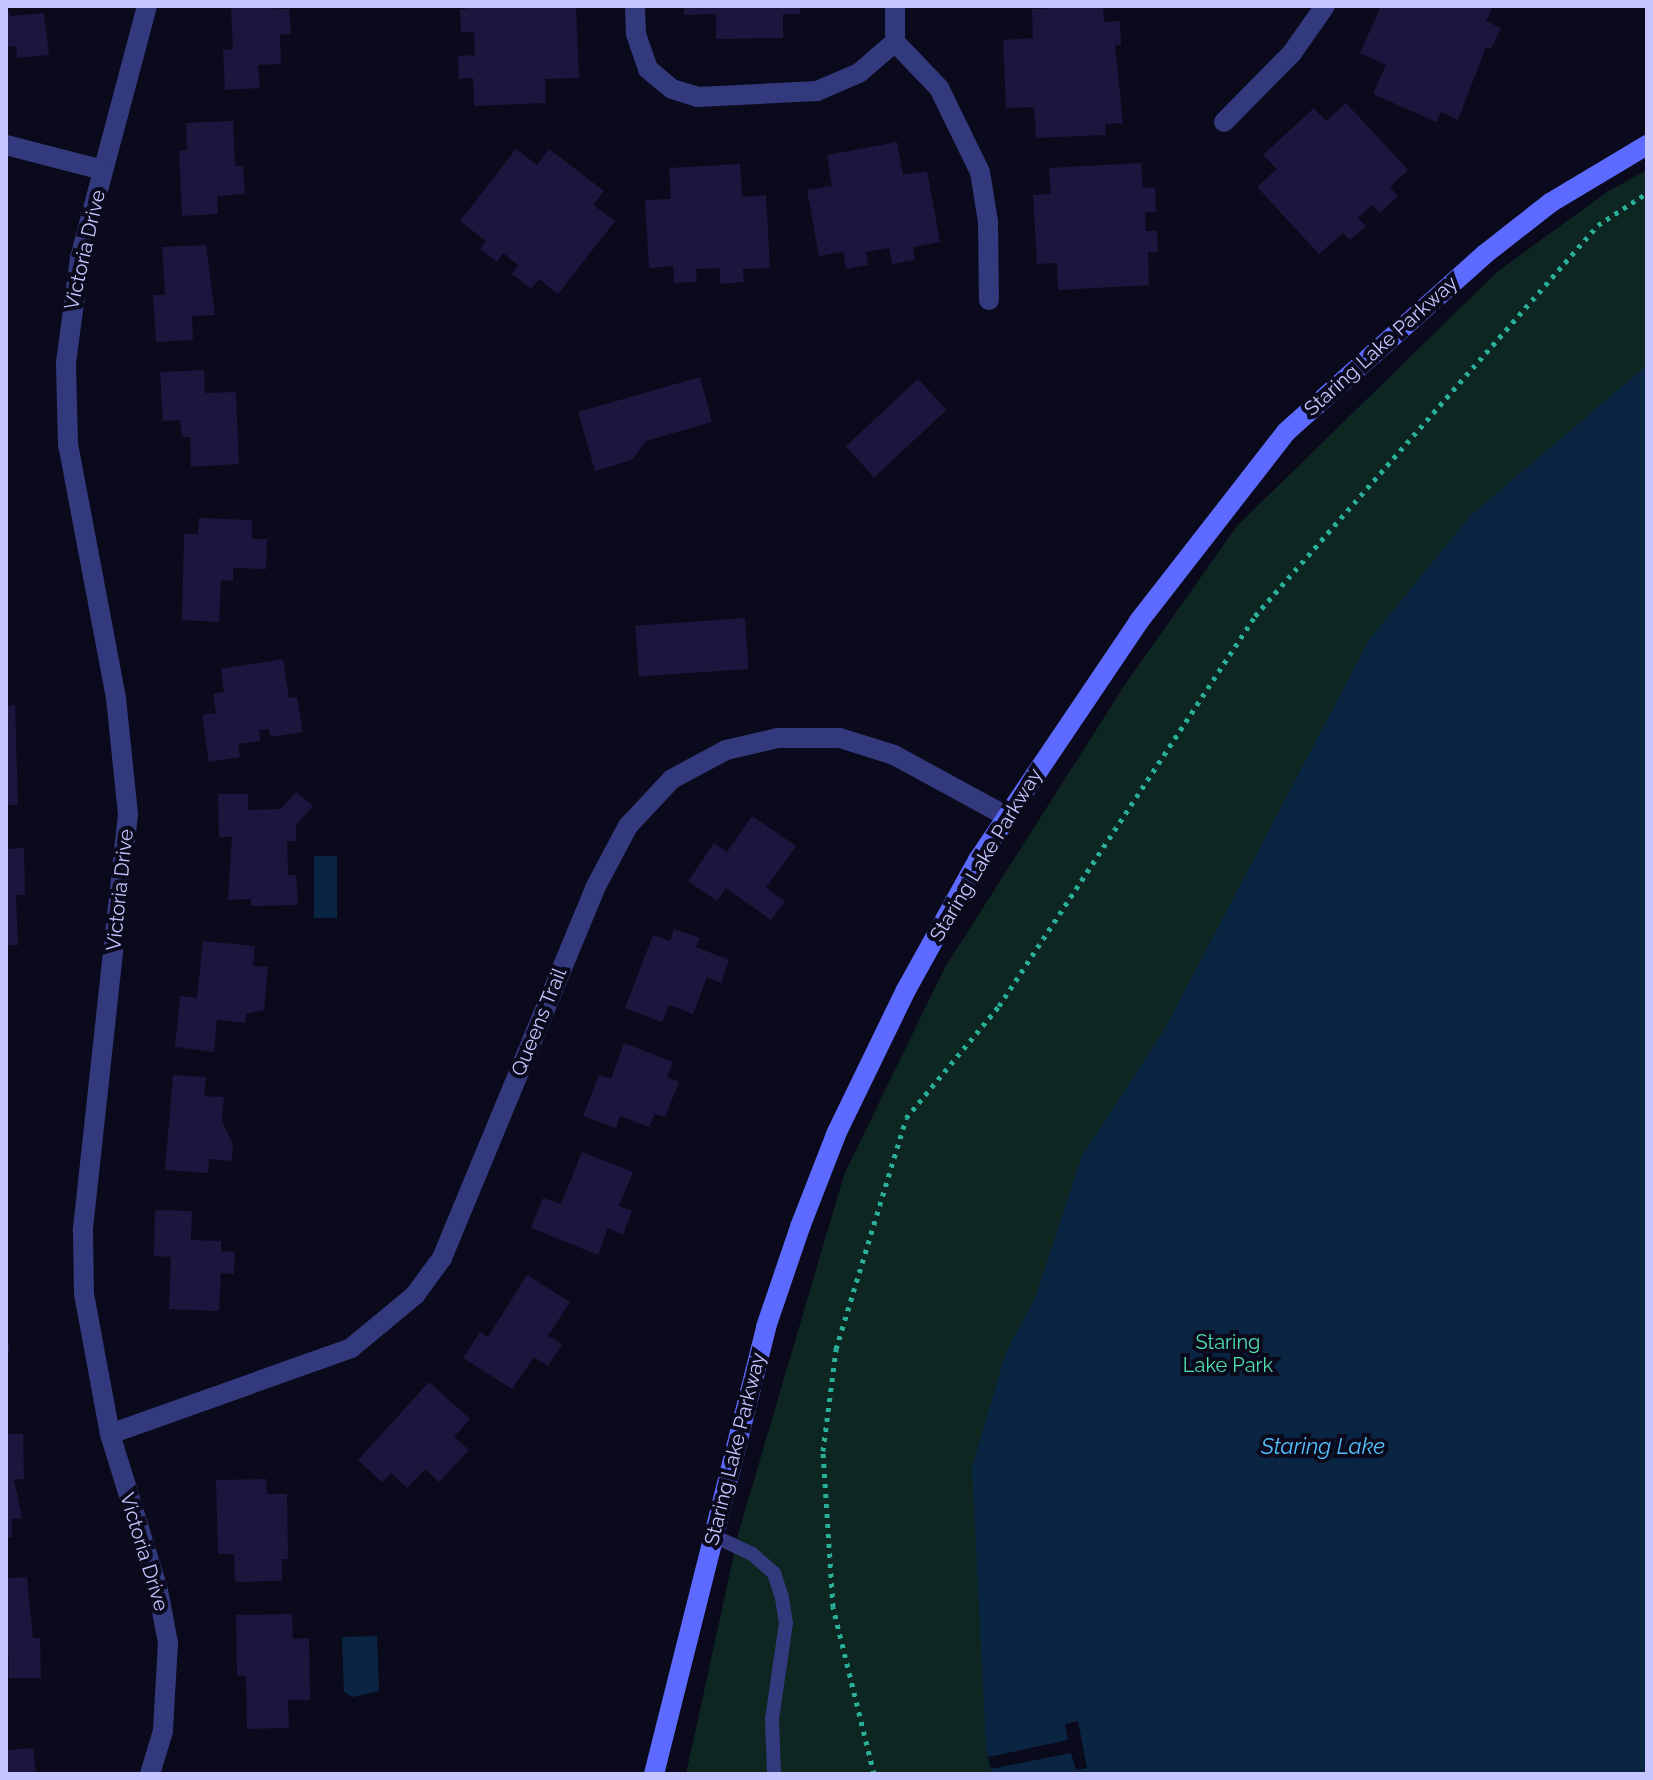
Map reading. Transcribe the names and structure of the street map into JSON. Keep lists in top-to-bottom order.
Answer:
{
  "streets": {
    "street": ["Victoria Drive", "Staring Lake Parkway", "Queens Trail"]
  },
  "crossings": [
    ["Victoria Drive", "Queens Trail"],
    ["Staring Lake Parkway", "Queens Trail"]
  ],
  "water": ["Staring Lake"],
  "parks": ["Staring Lake Park"]
}
